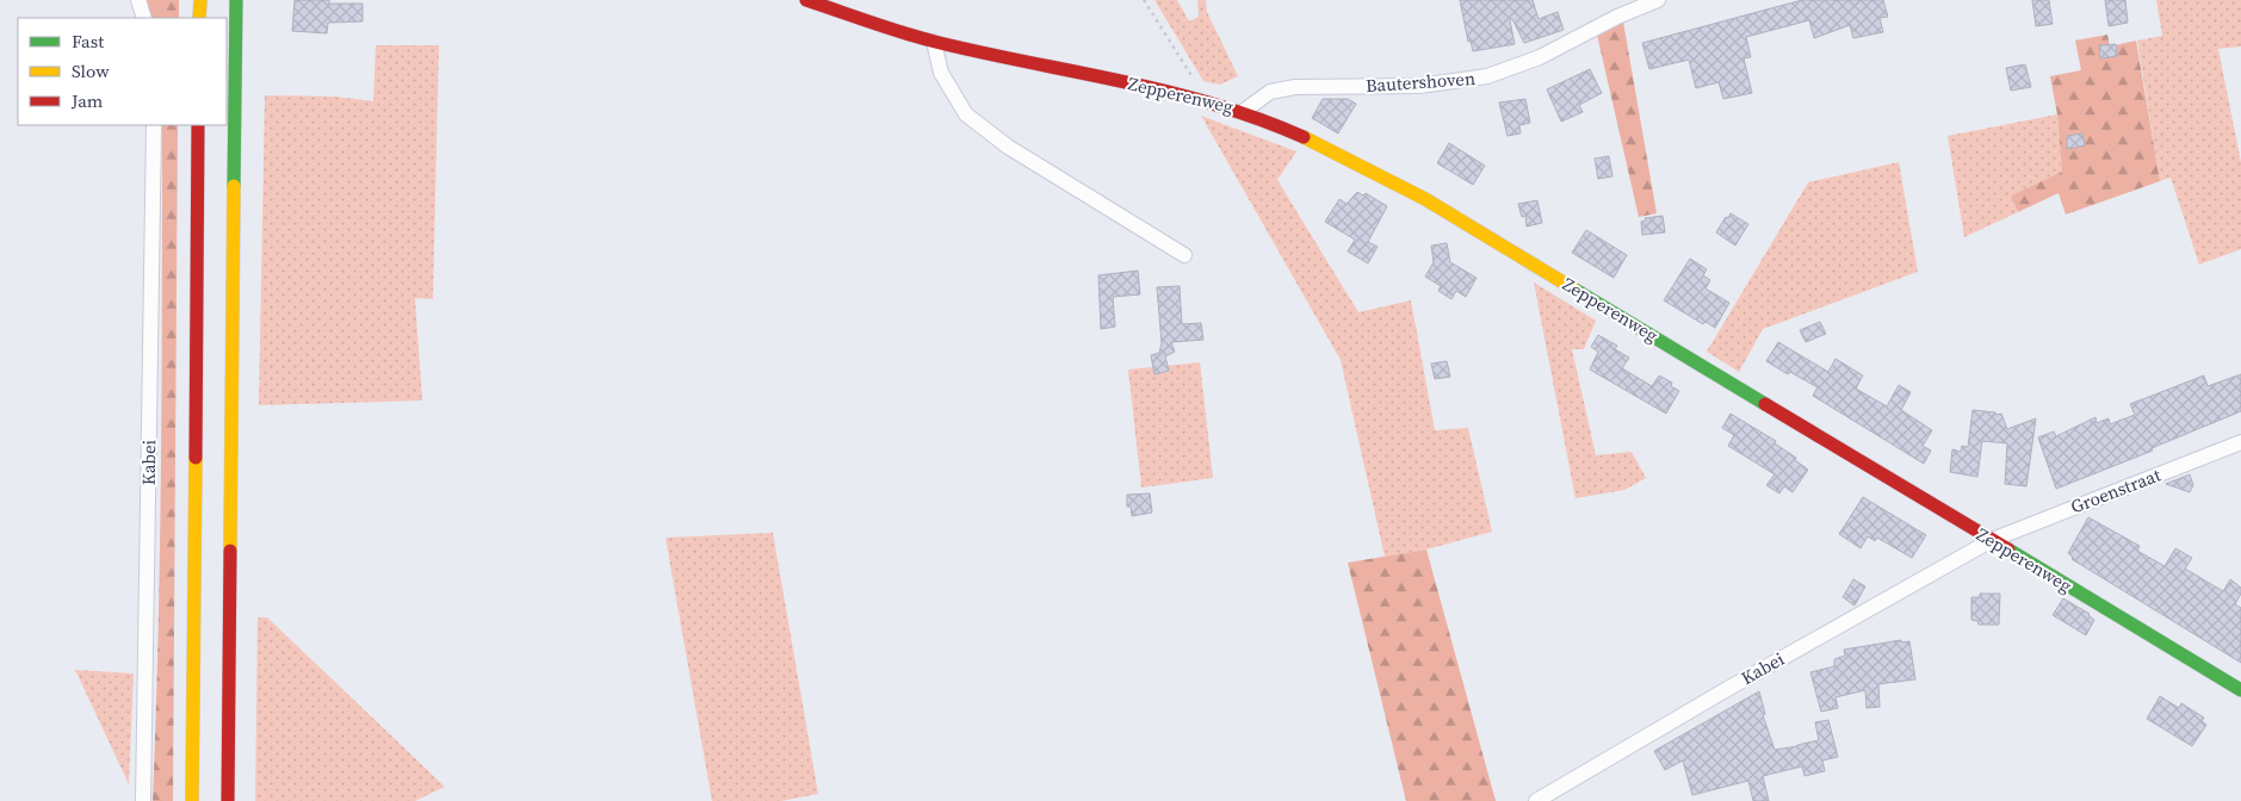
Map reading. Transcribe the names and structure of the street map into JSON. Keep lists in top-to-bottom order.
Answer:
{
  "streets": {
    "street": [
      "Bautershoven",
      "Zepperenweg",
      "Kabei",
      "Groenstraat"
    ]
  },
  "crossings": [
    ["Bautershoven", "Zepperenweg"],
    ["Zepperenweg", "Kabei"],
    ["Zepperenweg", "Groenstraat"],
    ["Kabei", "Groenstraat"]
  ],
  "legend": ["Fast", "Slow", "Jam"]
}
